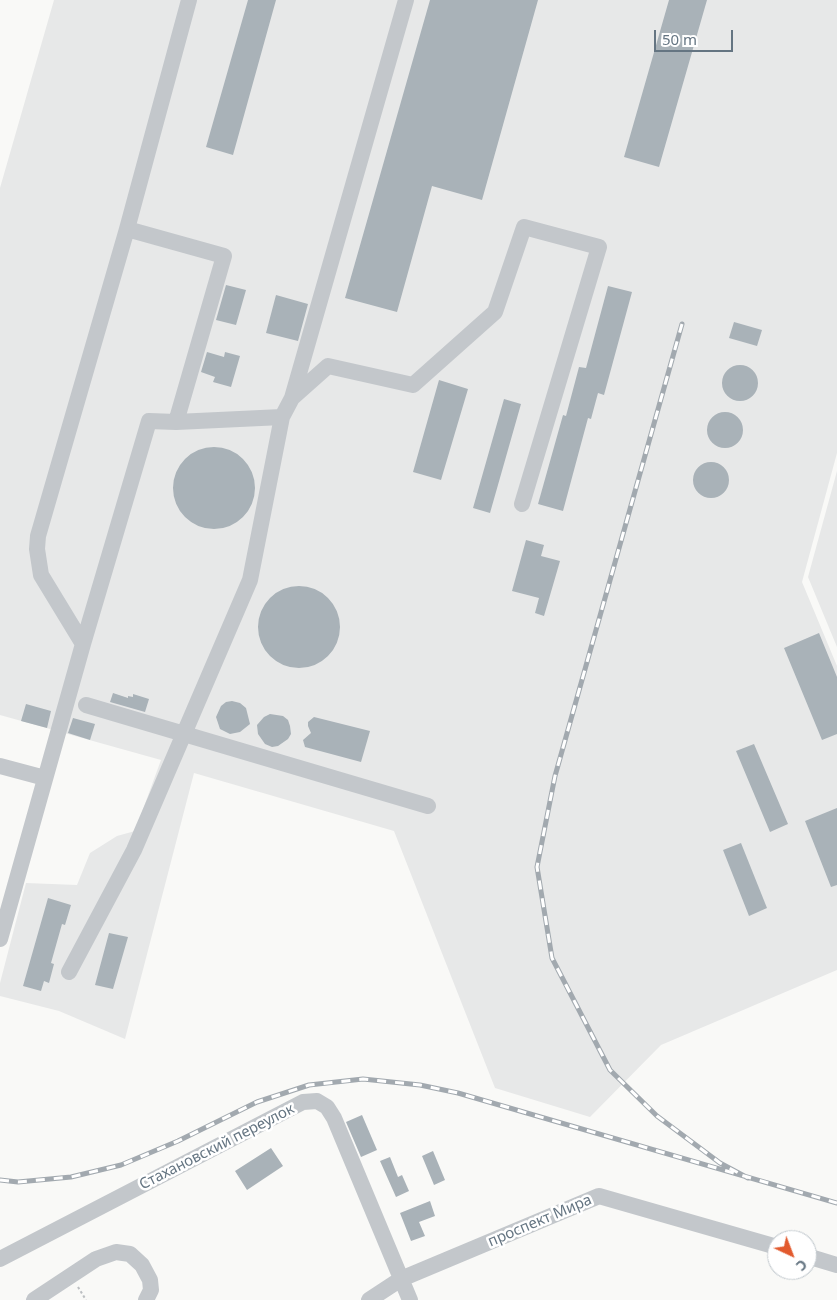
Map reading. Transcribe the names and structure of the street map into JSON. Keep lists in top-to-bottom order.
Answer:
{
  "streets": {
    "street": ["Стахановский переулок", "проспект Мира"]
  },
  "crossings": [
    ["Стахановский переулок", "проспект Мира"]
  ],
  "scale_bar": "50 m",
  "north": "bottom right"
}
